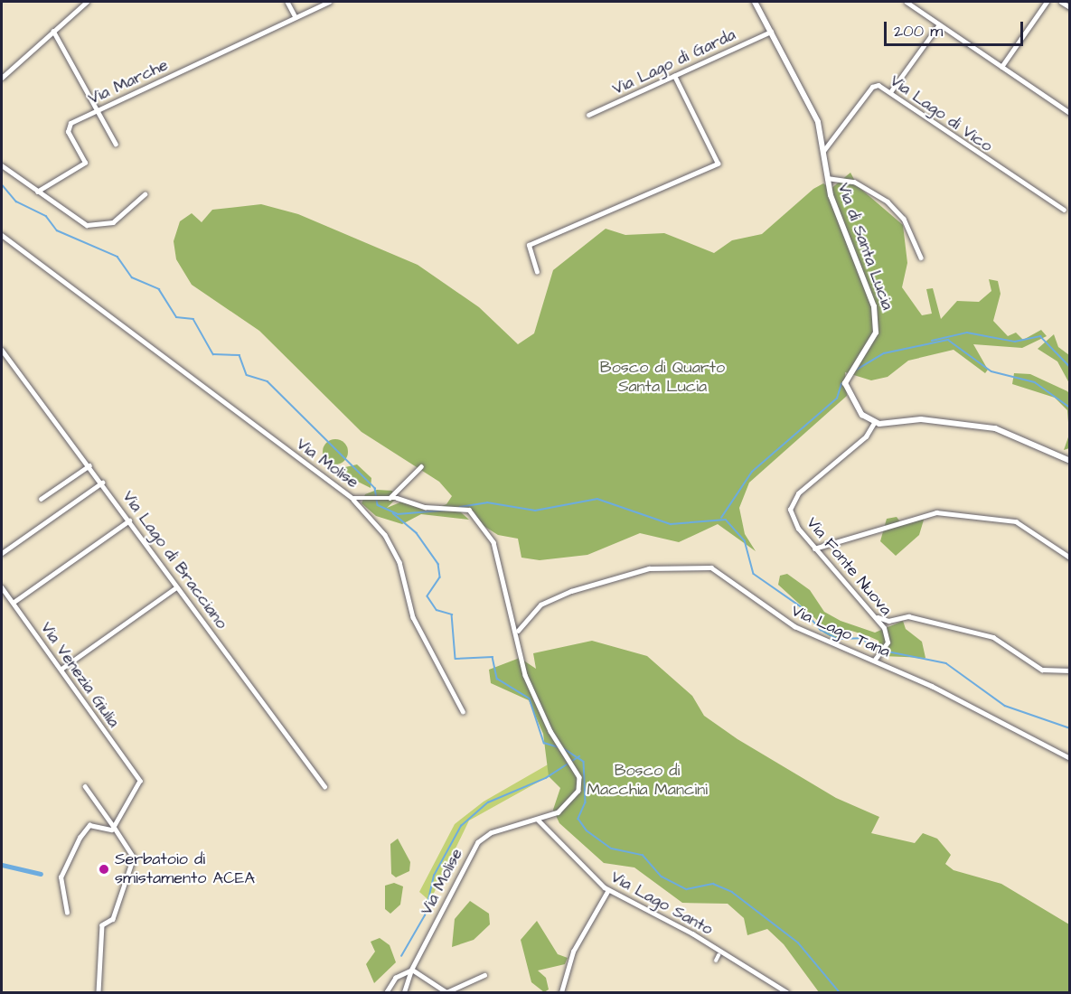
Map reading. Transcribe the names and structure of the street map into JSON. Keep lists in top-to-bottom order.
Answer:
{
  "streets": {
    "street": [
      "Via Lago di Garda",
      "Via Marche",
      "Via Lago di Vico",
      "Via di Santa Lucia",
      "Via Molise",
      "Via Lago di Bracciano",
      "Via Fonte Nuova",
      "Via Lago Tana",
      "Via Venezia Giulia",
      "Via Lago Santo"
    ]
  },
  "crossings": [
    ["Via Lago di Garda", "Via di Santa Lucia"],
    ["Via Lago di Vico", "Via di Santa Lucia"],
    ["Via di Santa Lucia", "Via Fonte Nuova"],
    ["Via Molise", "Via Lago Tana"],
    ["Via Molise", "Via Lago Santo"],
    ["Via Fonte Nuova", "Via Lago Tana"]
  ],
  "parks": ["Bosco di Quarto Santa Lucia", "Bosco di Macchia Mancini"],
  "places": ["Serbatoio di smistamento ACEA"],
  "scale_bar": "200 m"
}
